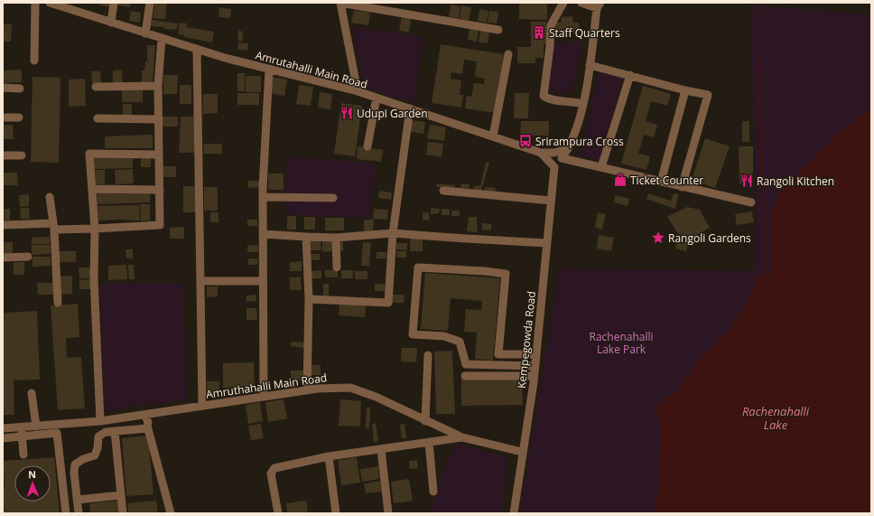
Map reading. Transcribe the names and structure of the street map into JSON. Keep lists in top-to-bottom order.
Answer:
{
  "streets": {
    "street": ["Amrutahalli Main Road", "Kempegowda Road", "Amruthahalli Main Road"]
  },
  "crossings": [
    ["Kempegowda Road", "Amruthahalli Main Road"]
  ],
  "water": ["Rachenahalli Lake"],
  "parks": ["Rachenahalli Lake Park"],
  "places": {
    "building": ["Staff Quarters"],
    "restaurant": ["Udupi Garden", "Rangoli Kitchen"],
    "bus stop": ["Srirampura Cross"],
    "shop": ["Ticket Counter"],
    "place": ["Rangoli Gardens"]
  },
  "north": "top"
}
